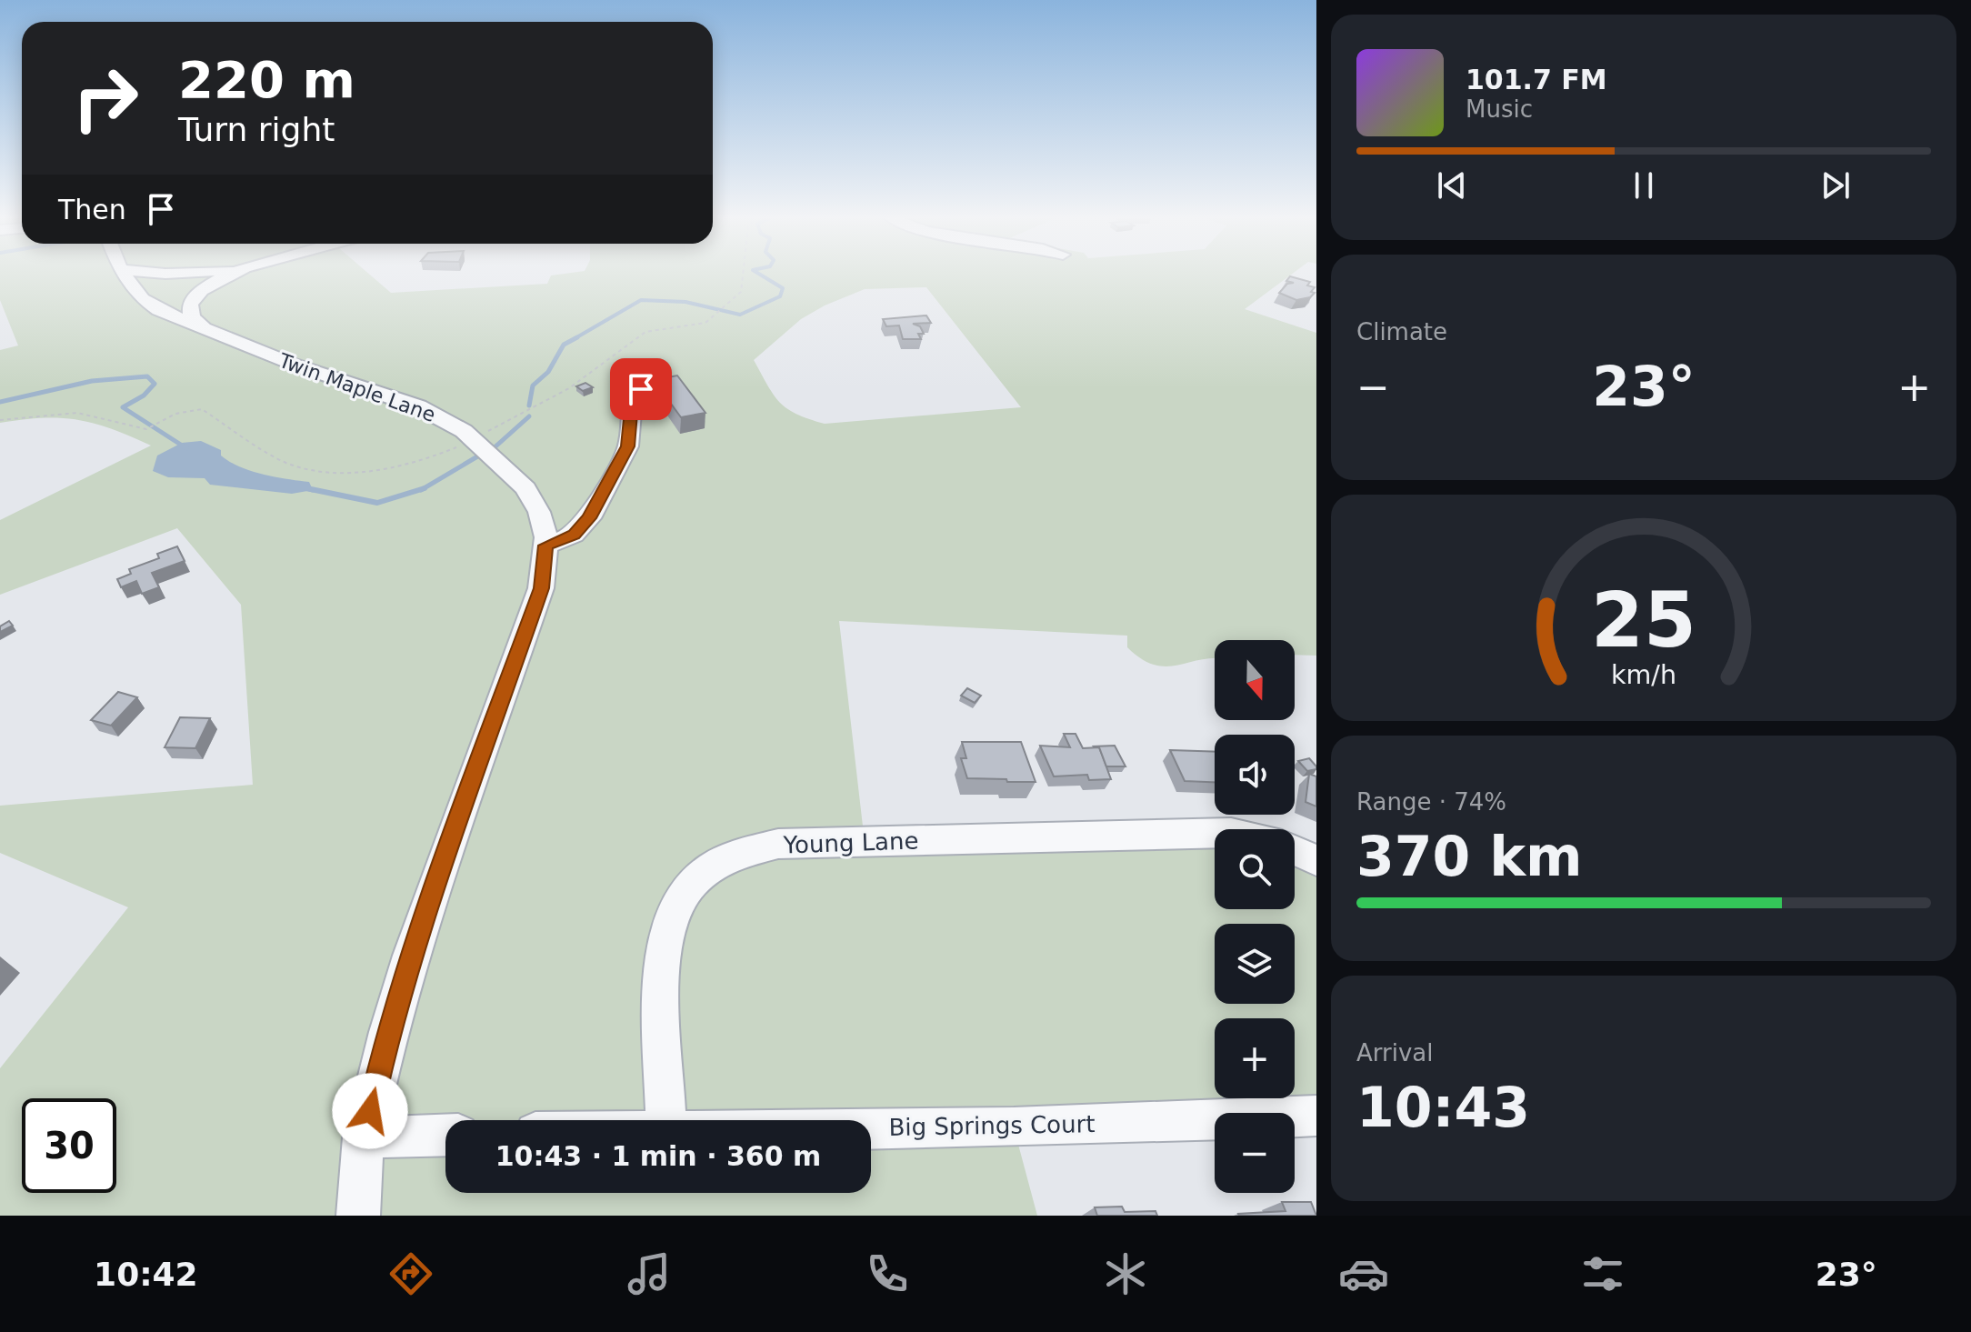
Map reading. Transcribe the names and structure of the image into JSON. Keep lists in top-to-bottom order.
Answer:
{
  "streets": {
    "street": ["Twin Maple Lane", "Young Lane", "Big Springs Court"]
  },
  "north": "bottom",
  "page": {
    "turn": ["220 m", "Turn right"],
    "song": ["101.7 FM", "Music"],
    "then": "Then",
    "tile": [
      "Climate",
      ["Range · 74%", "370 km"],
      ["Arrival", "10:43"]
    ],
    "heat": ["−", "23°", "+"],
    "map_buttons": ["+", "−"],
    "limit": "30",
    "trip": "10:43 · 1 min · 360 m",
    "tabs": ["10:42", "23°"],
    "gauge": ["25", "km/h"]
  }
}
